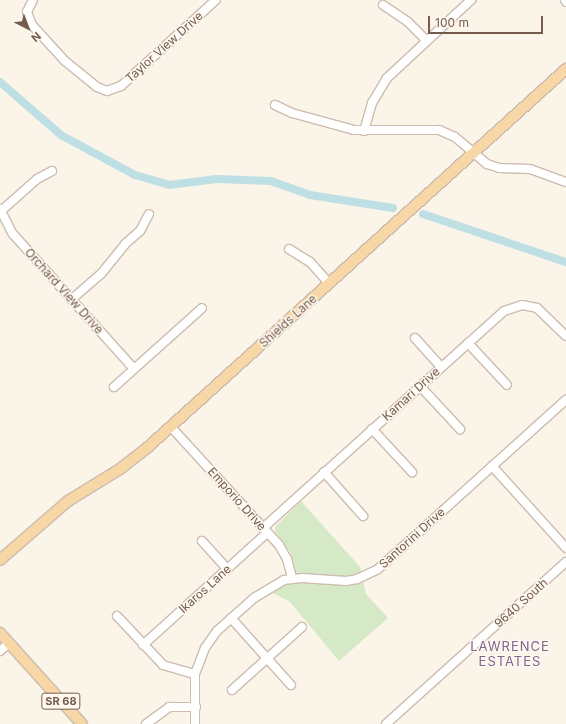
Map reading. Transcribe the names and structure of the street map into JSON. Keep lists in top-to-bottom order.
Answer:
{
  "streets": {
    "main road": ["Shields Lane", "SR 68"],
    "street": [
      "Taylor View Drive",
      "Orchard View Drive",
      "Kamari Drive",
      "Emporio Drive",
      "Santorini Drive",
      "Ikaros Lane",
      "9640 South"
    ]
  },
  "crossings": [
    ["Shields Lane", "Emporio Drive"],
    ["Kamari Drive", "Emporio Drive"],
    ["Kamari Drive", "Ikaros Lane"],
    ["Emporio Drive", "Santorini Drive"],
    ["Emporio Drive", "Ikaros Lane"]
  ],
  "districts": ["LAWRENCE ESTATES"],
  "scale_bar": "100 m",
  "north": "bottom right"
}
